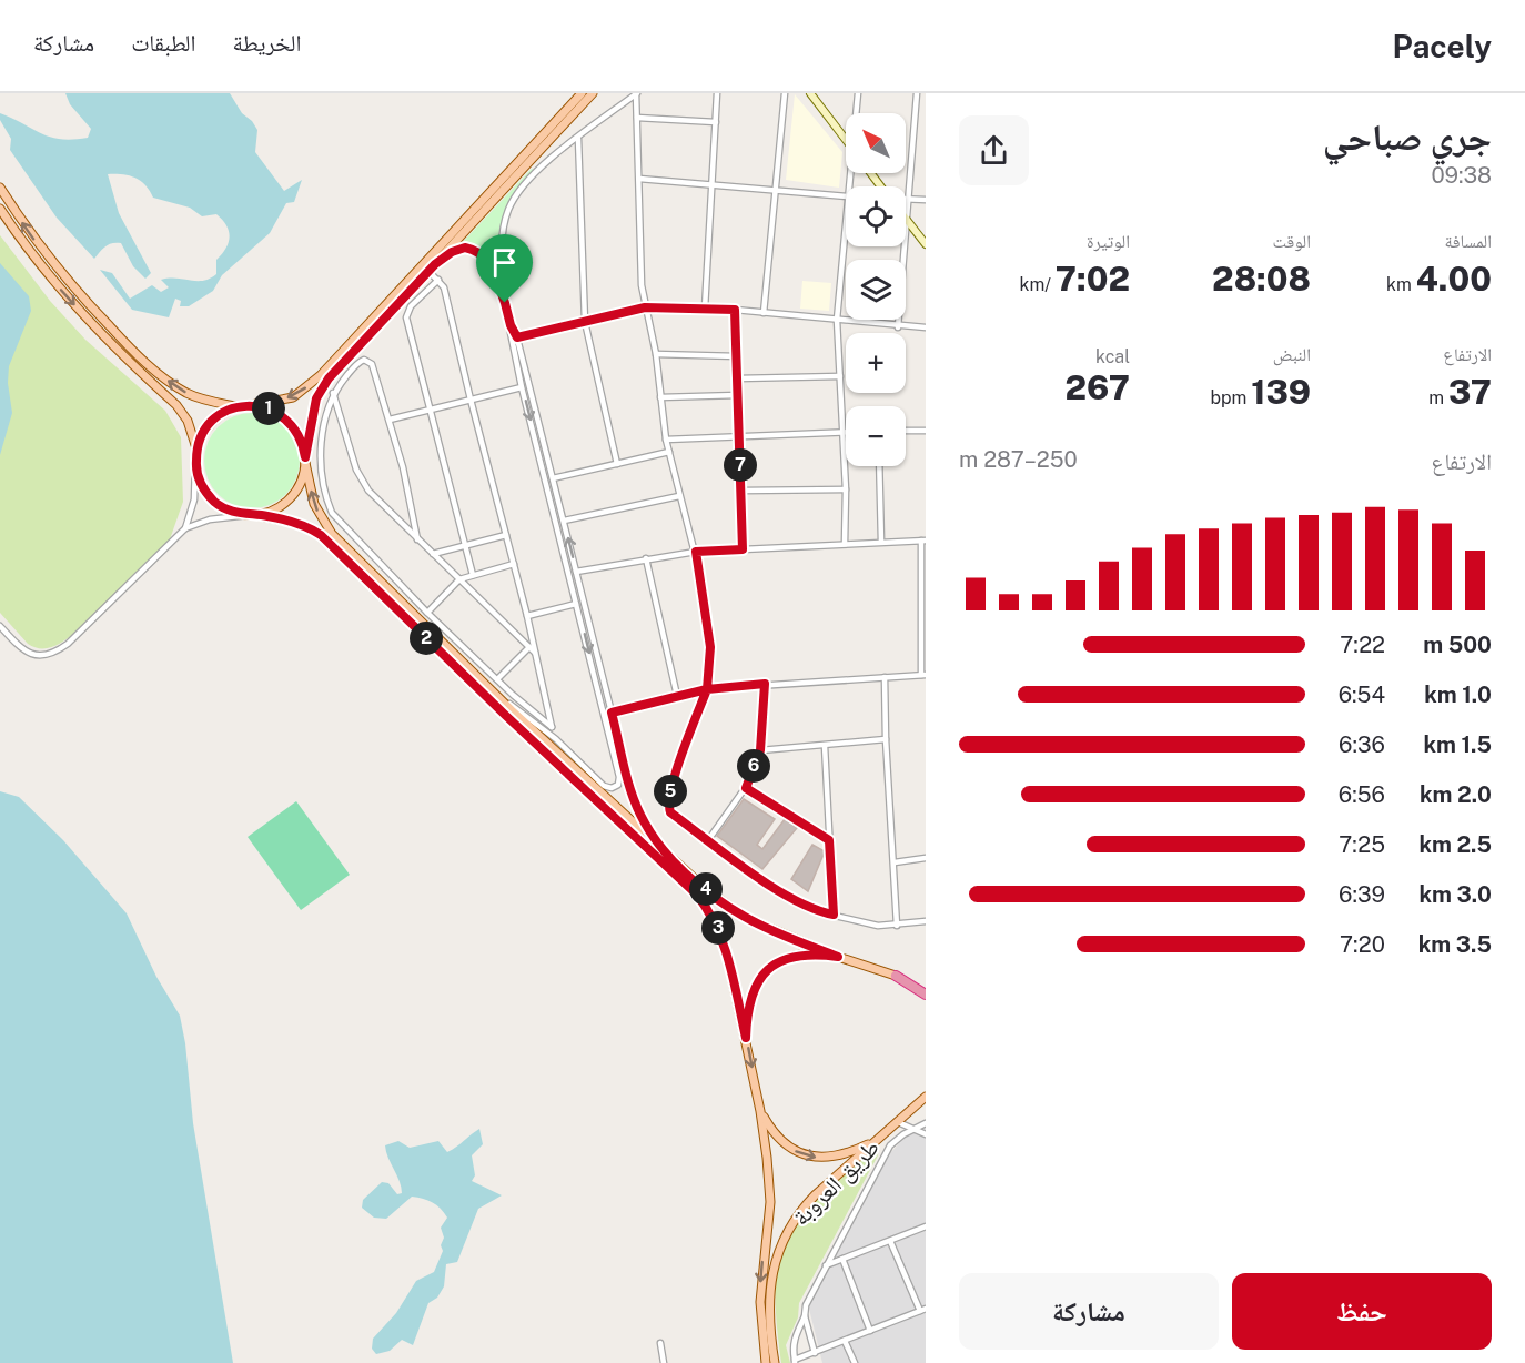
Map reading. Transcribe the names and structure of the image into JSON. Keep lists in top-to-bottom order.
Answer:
{
  "streets": {
    "main road": ["طريق العروبة"]
  },
  "north": "top left",
  "page": {
    "header": "Pacely",
    "nav": ["الخريطة", "الطبقات", "مشاركة"],
    "heading": ["جري صباحي", "09:38"],
    "map_buttons": ["+", "−"],
    "stats": [
      ["المسافة", "4.00 km"],
      ["الوقت", "28:08"],
      ["الوتيرة", "7:02 /km"],
      ["الارتفاع", "37 m"],
      ["النبض", "139 bpm"],
      ["kcal", "267"]
    ],
    "pins": [
      "1",
      "7",
      "2",
      "6",
      "5",
      "4",
      "3"
    ],
    "chart": ["الارتفاع", "250–287 m"],
    "list": [
      {
        "name": "500 m",
        "note": "7:22"
      },
      {
        "name": "1.0 km",
        "note": "6:54"
      },
      {
        "name": "1.5 km",
        "note": "6:36"
      },
      {
        "name": "2.0 km",
        "note": "6:56"
      },
      {
        "name": "2.5 km",
        "note": "7:25"
      },
      {
        "name": "3.0 km",
        "note": "6:39"
      },
      {
        "name": "3.5 km",
        "note": "7:20"
      }
    ],
    "buttons": ["حفظ", "مشاركة"]
  }
}
